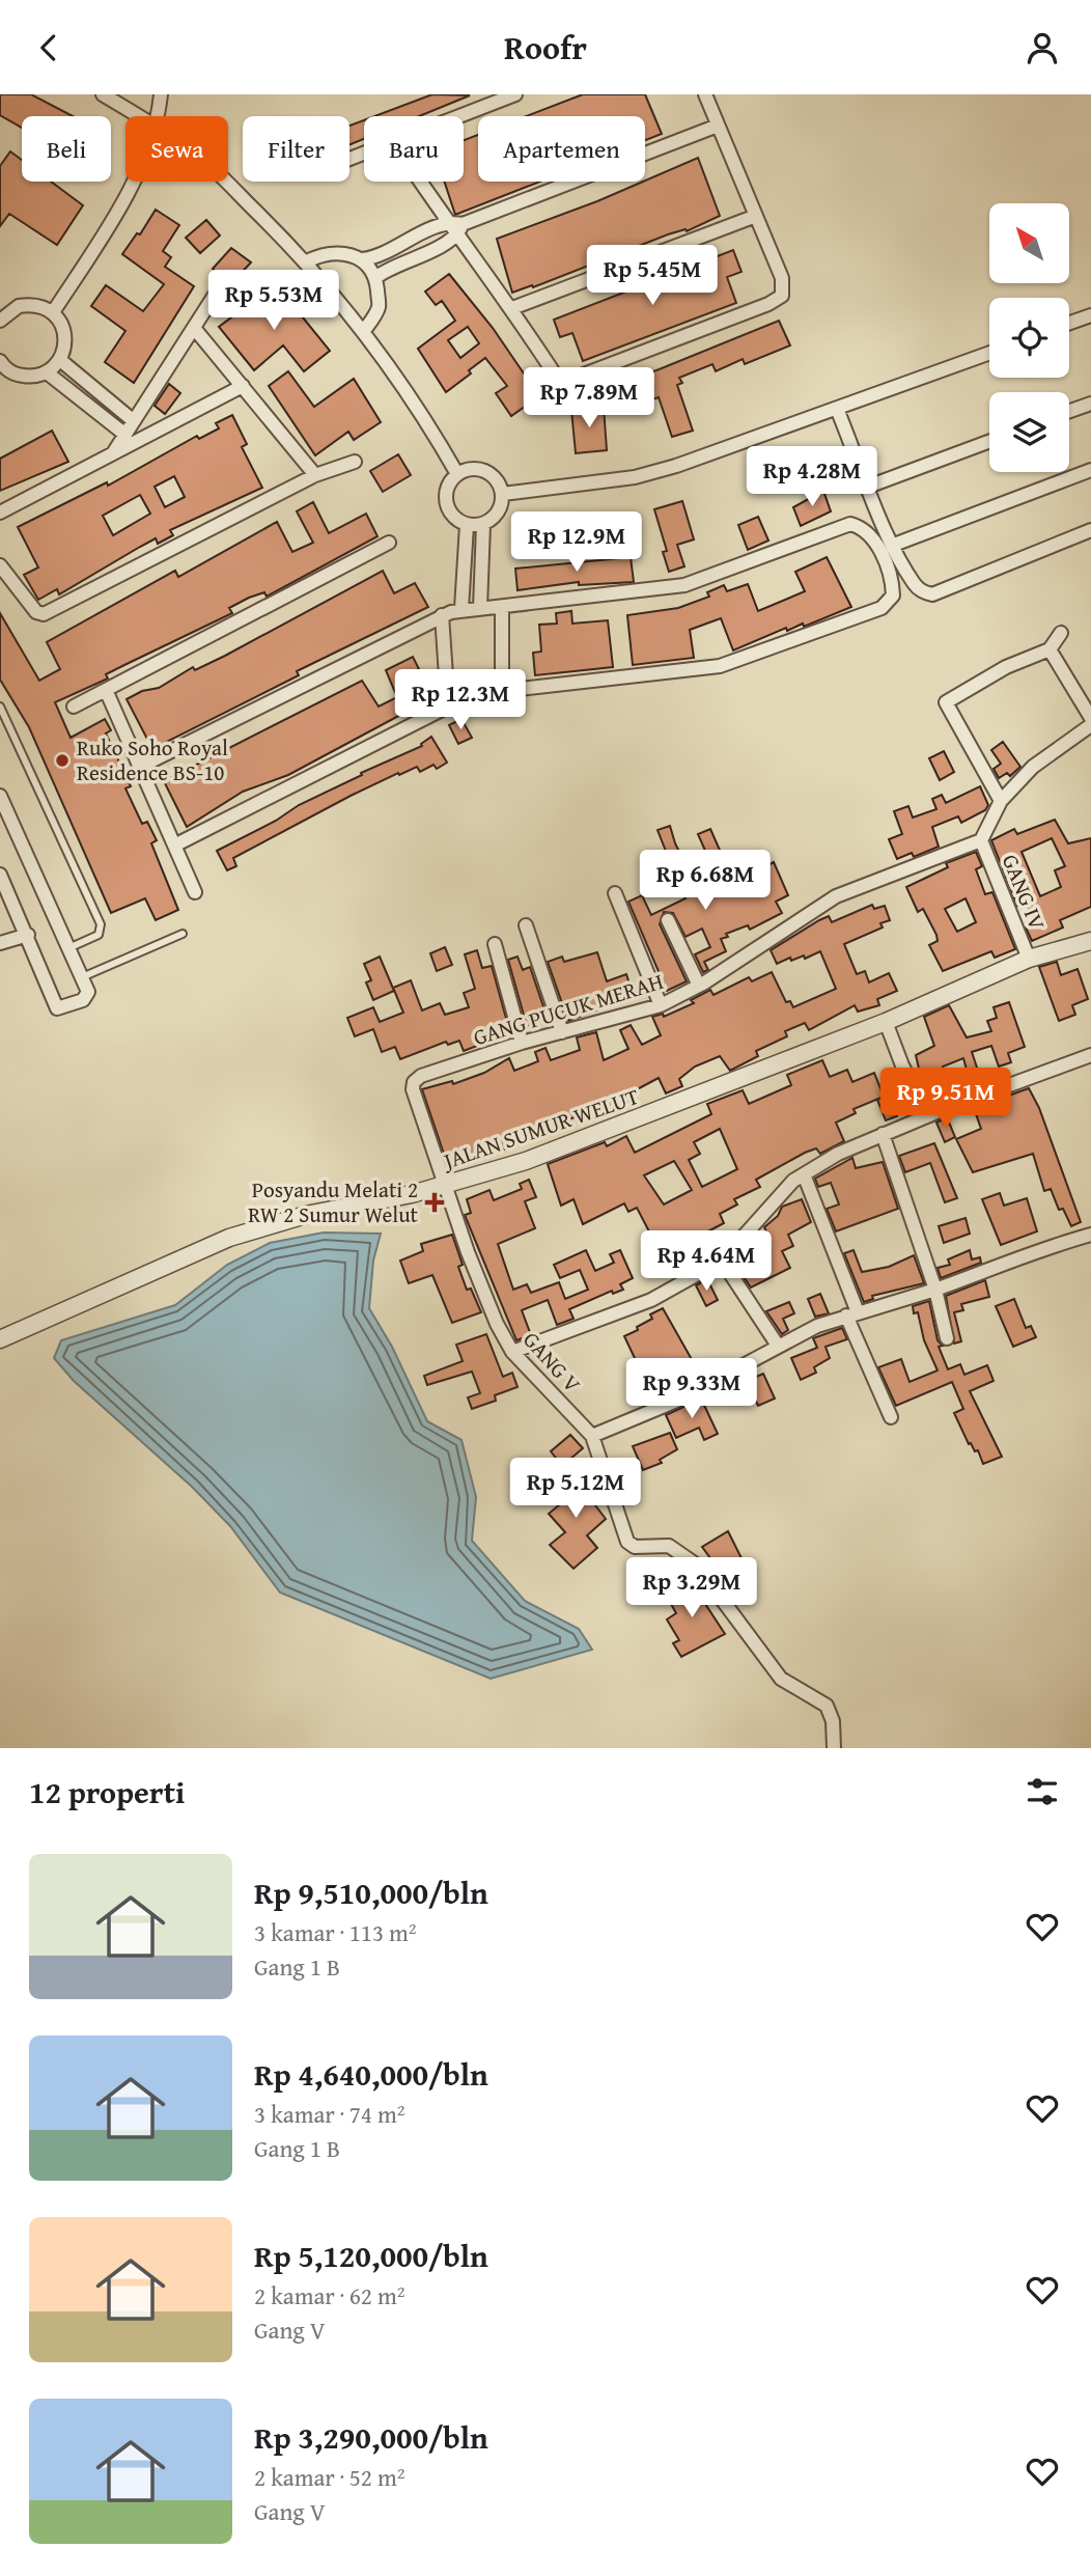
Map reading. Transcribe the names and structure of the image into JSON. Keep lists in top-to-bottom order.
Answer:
{
  "streets": {
    "street": [
      "GANG IV",
      "GANG PUCUK MERAH",
      "JALAN SUMUR WELUT",
      "GANG V"
    ]
  },
  "crossings": [
    ["GANG IV", "GANG PUCUK MERAH"],
    ["GANG IV", "JALAN SUMUR WELUT"],
    ["GANG PUCUK MERAH", "JALAN SUMUR WELUT"],
    ["GANG PUCUK MERAH", "GANG V"],
    ["JALAN SUMUR WELUT", "GANG V"]
  ],
  "places": {
    "other": ["Ruko Soho Royal Residence BS-10"],
    "health": ["Posyandu Melati 2 RW 2 Sumur Welut"]
  },
  "north": "top left",
  "page": {
    "header": "Roofr",
    "chip": [
      "Beli",
      "Sewa",
      "Filter",
      "Baru",
      "Apartemen"
    ],
    "price": [
      "Rp 5.45M",
      "Rp 5.53M",
      "Rp 7.89M",
      "Rp 4.28M",
      "Rp 12.9M",
      "Rp 12.3M",
      "Rp 6.68M",
      "Rp 9.51M",
      "Rp 4.64M",
      "Rp 9.33M",
      "Rp 5.12M",
      "Rp 3.29M"
    ],
    "heading": "12 properti",
    "list": [
      {
        "name": "Rp 9,510,000/bln",
        "note": "3 kamar · 113 m² · Gang 1 B"
      },
      {
        "name": "Rp 4,640,000/bln",
        "note": "3 kamar · 74 m² · Gang 1 B"
      },
      {
        "name": "Rp 5,120,000/bln",
        "note": "2 kamar · 62 m² · Gang V"
      },
      {
        "name": "Rp 3,290,000/bln",
        "note": "2 kamar · 52 m² · Gang V"
      }
    ]
  }
}
